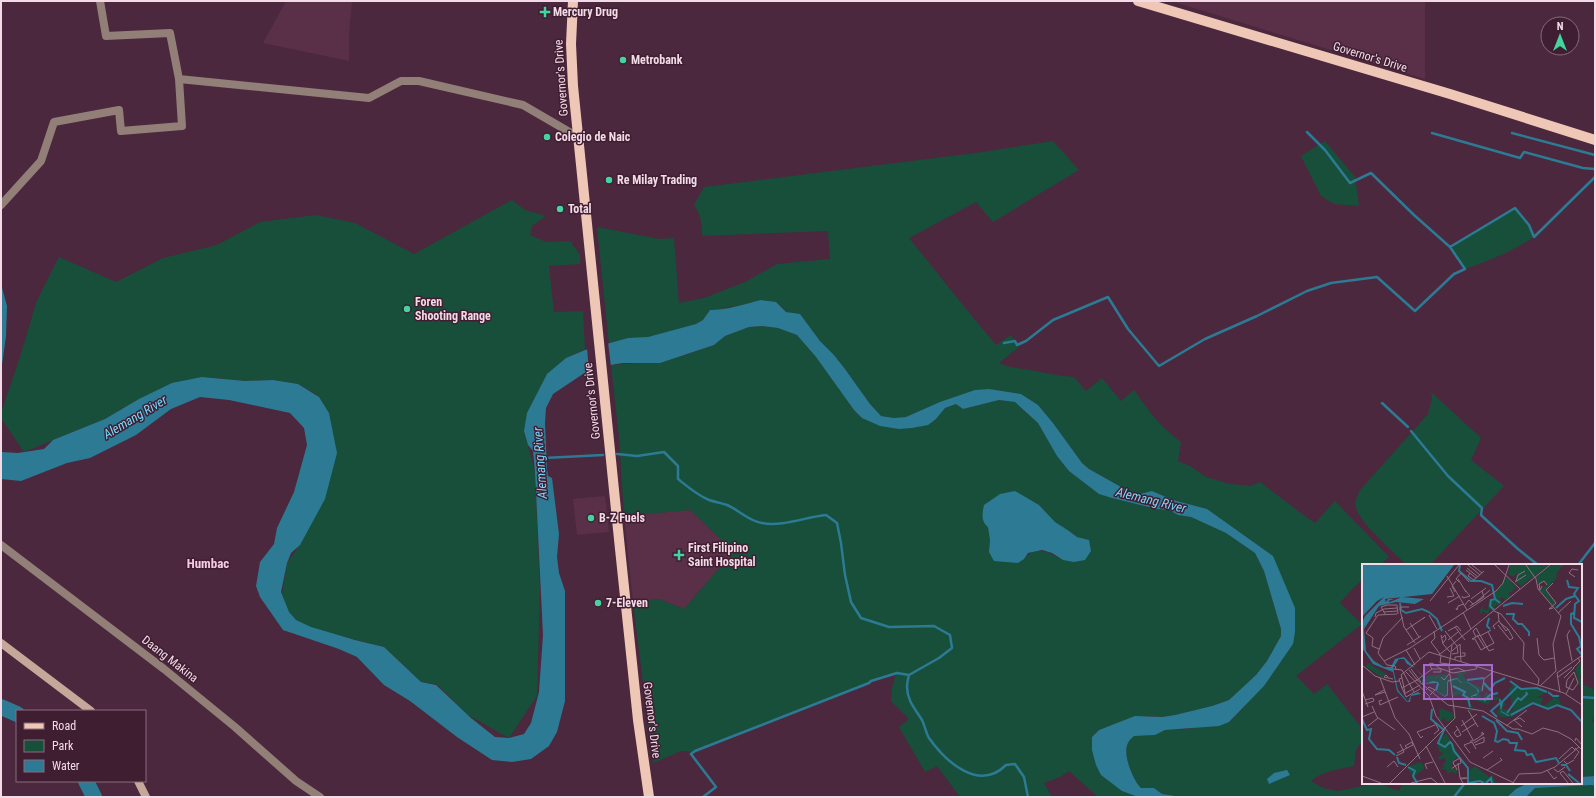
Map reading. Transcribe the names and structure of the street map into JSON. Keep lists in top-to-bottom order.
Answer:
{
  "streets": {
    "main road": ["Governor's Drive"],
    "street": ["Daang Makina"]
  },
  "districts": ["Humbac"],
  "water": ["Alemang River"],
  "places": {
    "health": ["Mercury Drug", "First Filipino Saint Hospital"],
    "other": [
      "Metrobank",
      "Colegio de Naic",
      "Re Milay Trading",
      "Total",
      "Foren Shooting Range",
      "B-Z Fuels",
      "7-Eleven"
    ]
  },
  "legend": ["Road", "Park", "Water"],
  "north": "top"
}
